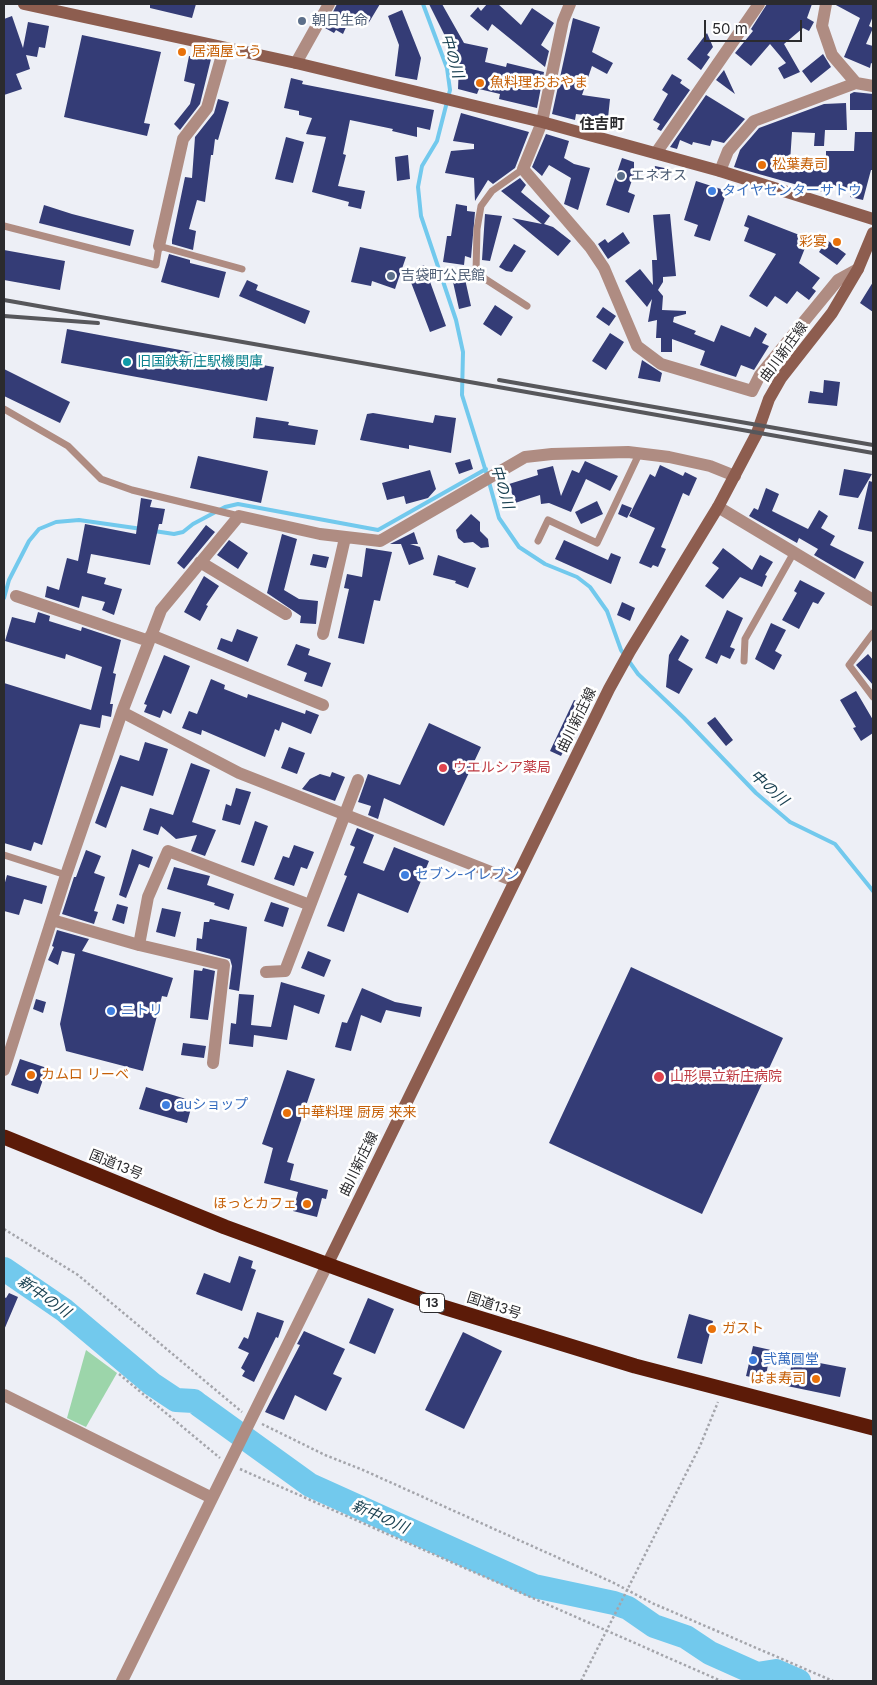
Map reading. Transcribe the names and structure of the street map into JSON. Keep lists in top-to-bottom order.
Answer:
{
  "streets": {
    "highway": ["国道13号", "13"],
    "main road": ["曲川新庄線"]
  },
  "crossings": [
    ["曲川新庄線", "国道13号"]
  ],
  "districts": ["住吉町"],
  "water": ["中の川", "新中の川"],
  "places": [
    "朝日生命",
    "居酒屋こう",
    "魚料理おおやま",
    "松葉寿司",
    "エネオス",
    "タイヤセンターサトウ",
    "彩宴",
    "吉袋町公民館",
    "旧国鉄新庄駅機関庫",
    "ウエルシア薬局",
    "セブン-イレブン",
    "ニトリ",
    "カムロ リーベ",
    "山形県立新庄病院",
    "auショップ",
    "中華料理 厨房 来来",
    "ほっとカフェ",
    "ガスト",
    "弐萬圓堂",
    "はま寿司"
  ],
  "scale_bar": "50 m"
}
